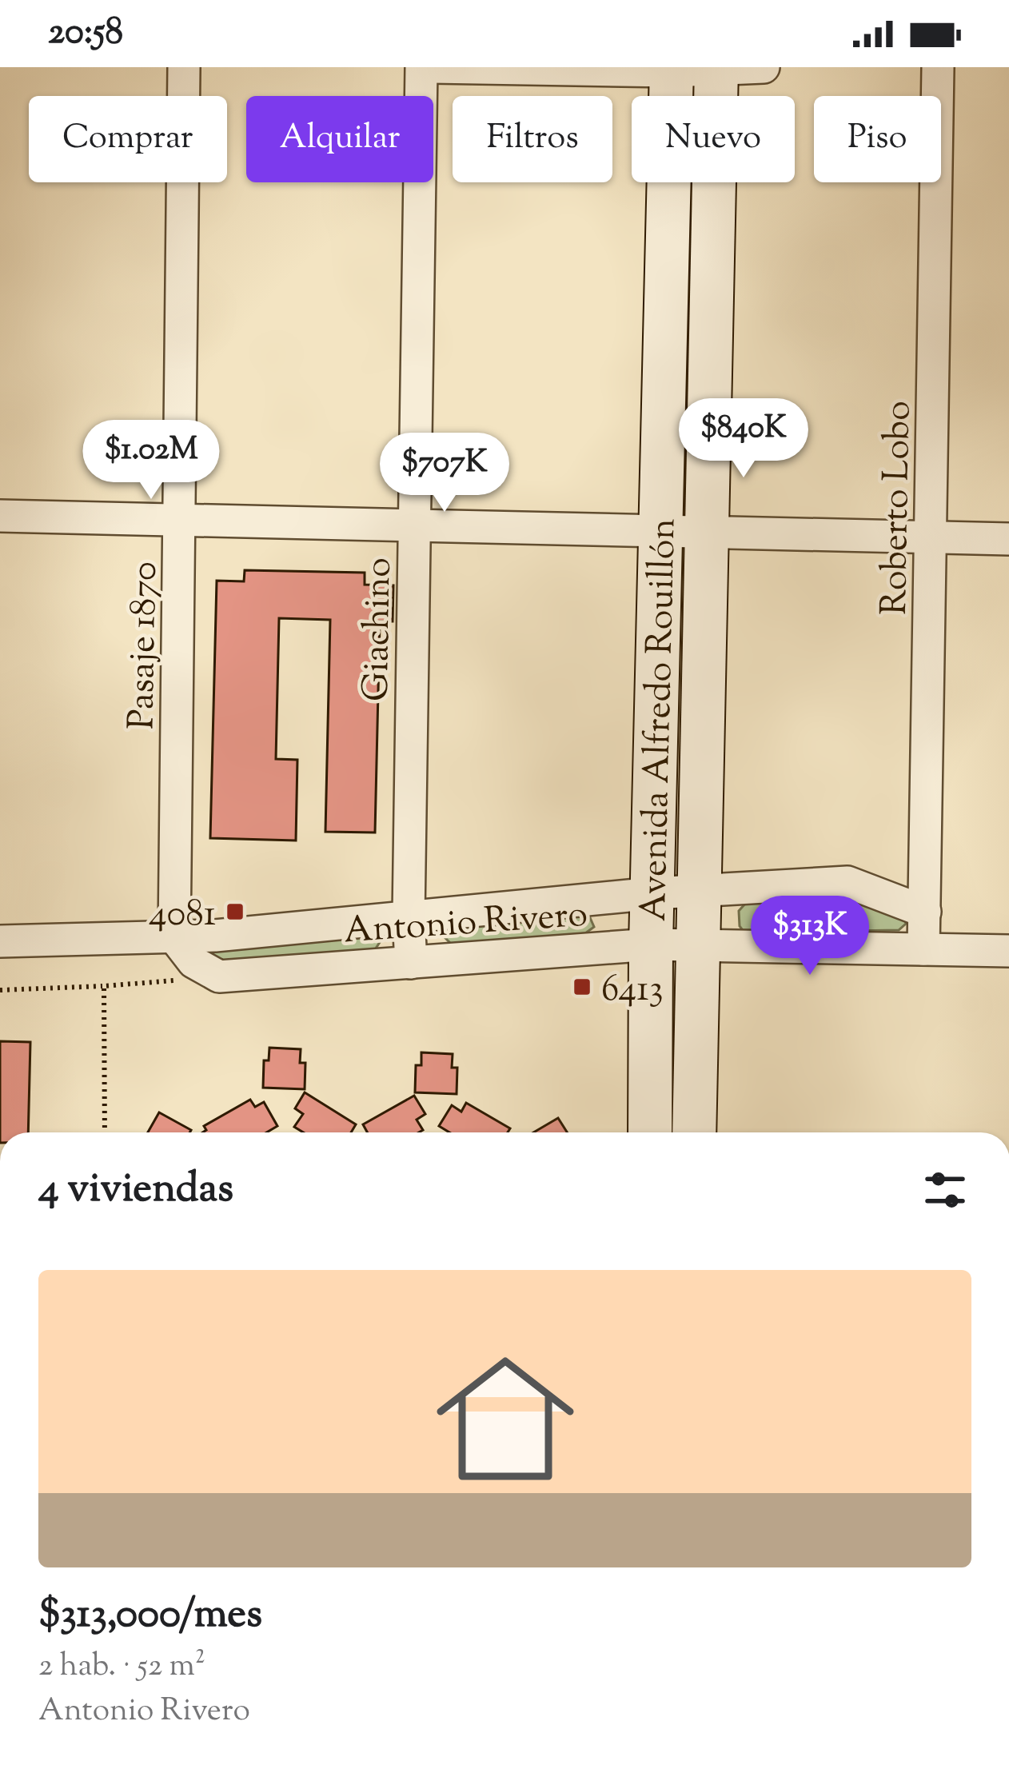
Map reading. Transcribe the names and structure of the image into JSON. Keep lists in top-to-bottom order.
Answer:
{
  "streets": {
    "street": [
      "Roberto Lobo",
      "Giachino",
      "Pasaje 1870",
      "Avenida Alfredo Rouillón",
      "Antonio Rivero"
    ]
  },
  "crossings": [
    ["Roberto Lobo", "Antonio Rivero"],
    ["Giachino", "Antonio Rivero"],
    ["Pasaje 1870", "Antonio Rivero"],
    ["Avenida Alfredo Rouillón", "Antonio Rivero"]
  ],
  "places": {
    "transit": ["4081", "6413"]
  },
  "page": {
    "status": "20:58",
    "chip": [
      "Comprar",
      "Alquilar",
      "Filtros",
      "Nuevo",
      "Piso"
    ],
    "price": [
      "$840K",
      "$1.02M",
      "$707K",
      "$313K"
    ],
    "heading": "4 viviendas",
    "list": [
      {
        "name": "$313,000/mes",
        "note": "2 hab. · 52 m² · Antonio Rivero"
      }
    ]
  }
}
